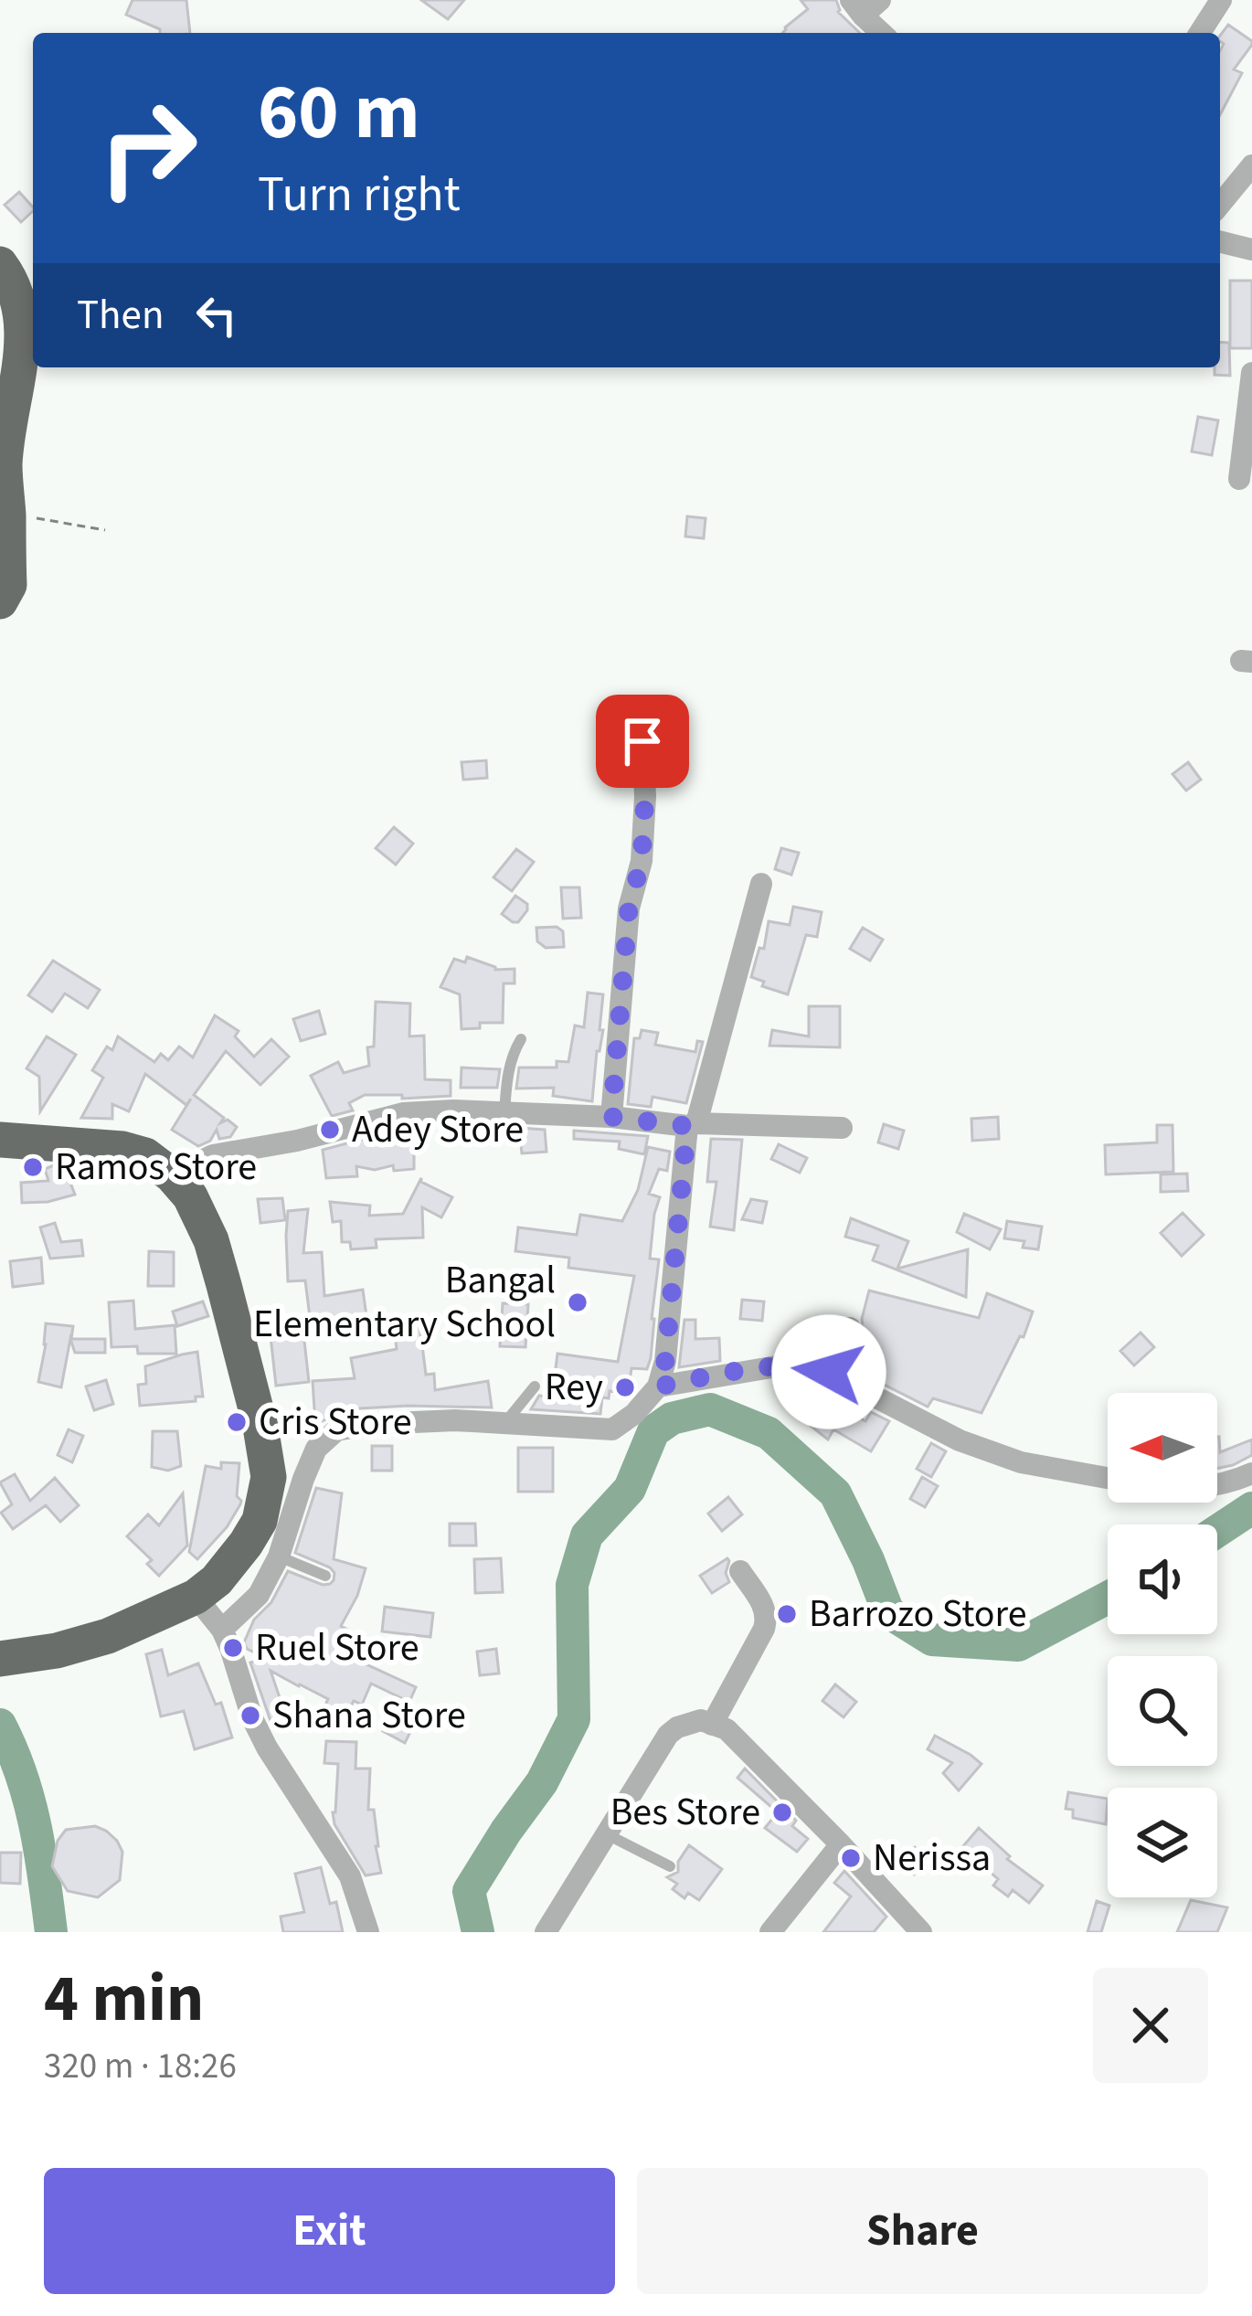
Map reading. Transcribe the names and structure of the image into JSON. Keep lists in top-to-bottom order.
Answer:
{
  "places": [
    "Adey Store",
    "Ramos Store",
    "Bangal Elementary School",
    "Rey",
    "Cris Store",
    "Barrozo Store",
    "Ruel Store",
    "Shana Store",
    "Bes Store",
    "Nerissa"
  ],
  "north": "left",
  "page": {
    "turn": ["60 m", "Turn right"],
    "then": "Then",
    "heading": ["4 min", "320 m · 18:26"],
    "buttons": ["Exit", "Share"]
  }
}
